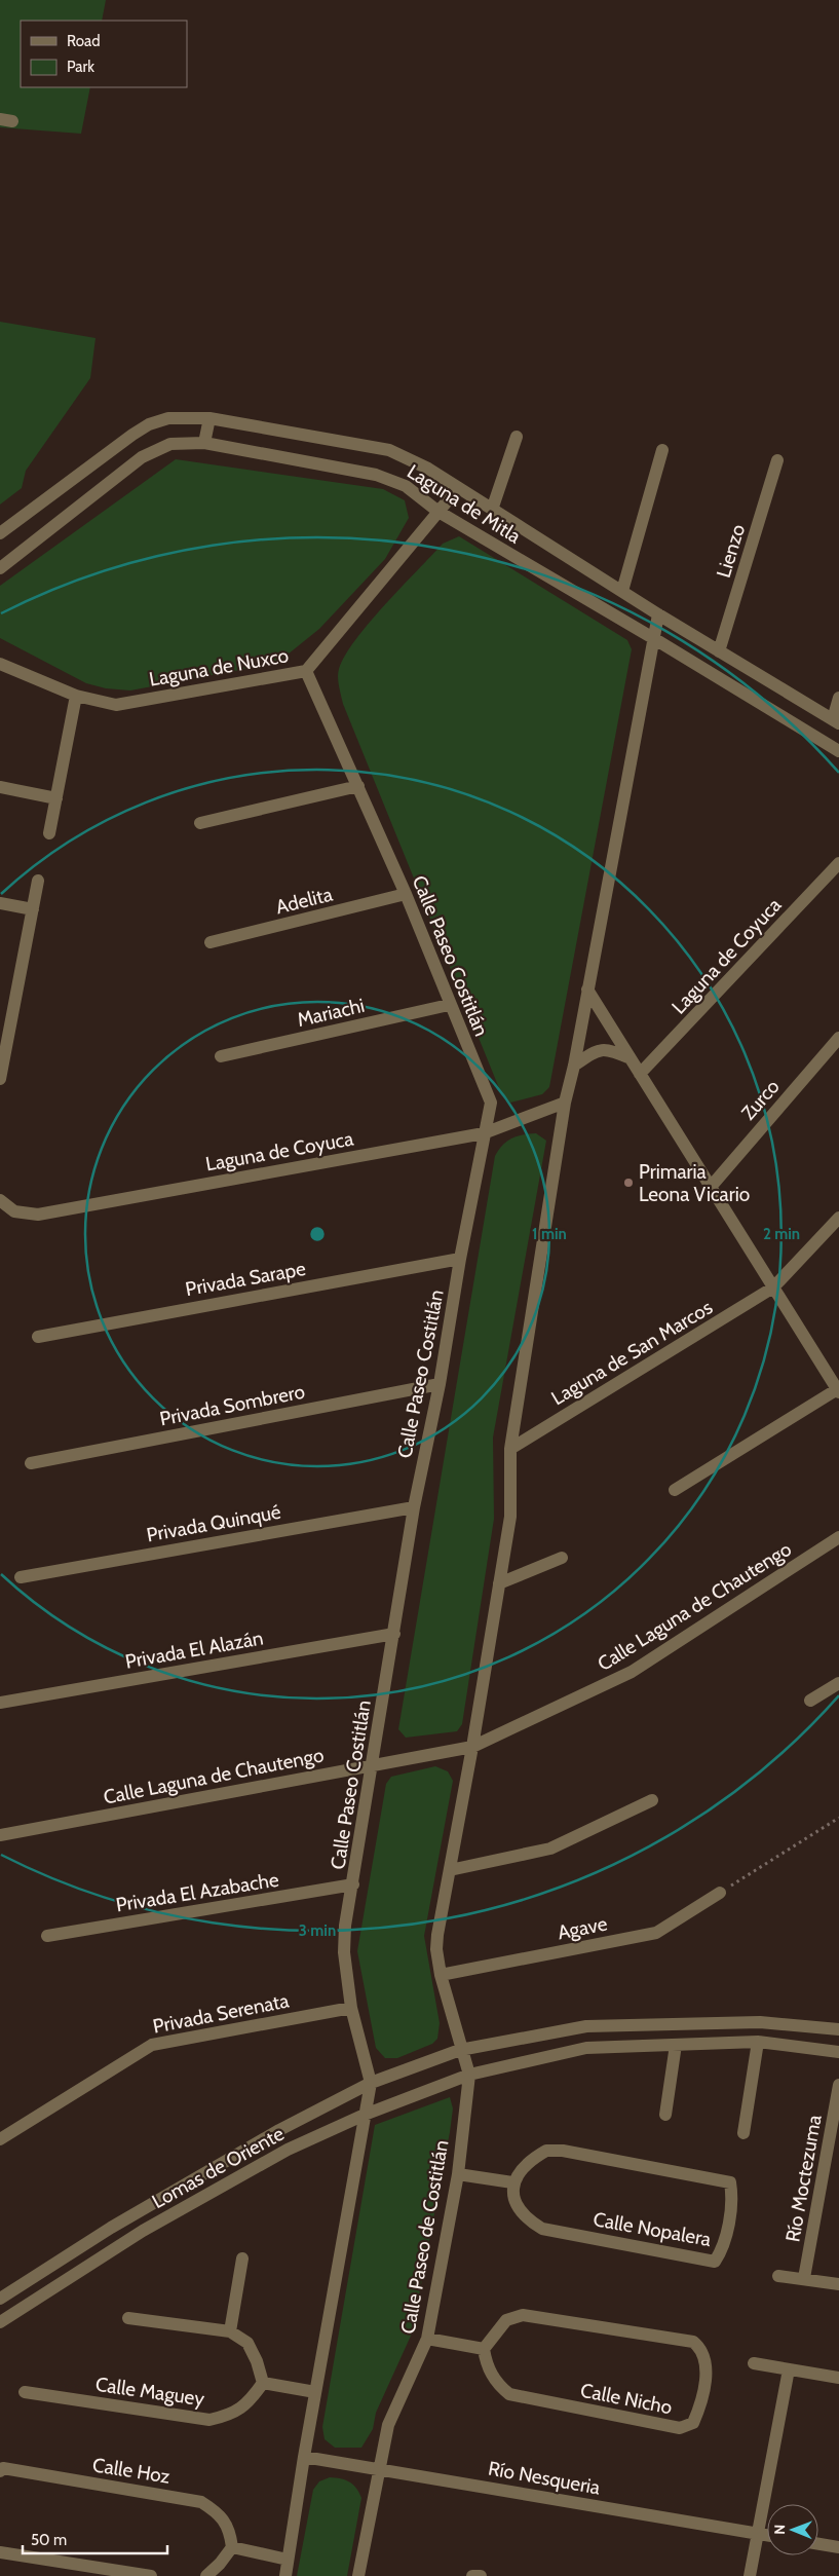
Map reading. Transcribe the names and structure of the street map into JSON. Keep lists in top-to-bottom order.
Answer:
{
  "streets": {
    "street": [
      "Laguna de Mitla",
      "Lienzo",
      "Laguna de Nuxco",
      "Adelita",
      "Calle Paseo Costitlán",
      "Laguna de Coyuca",
      "Mariachi",
      "Zurco",
      "Privada Sarape",
      "Laguna de San Marcos",
      "Privada Sombrero",
      "Privada Quinqué",
      "Calle Laguna de Chautengo",
      "Privada El Alazán",
      "Privada El Azabache",
      "Agave",
      "Privada Serenata",
      "Lomas de Oriente",
      "Río Moctezuma",
      "Calle Nopalera",
      "Calle Paseo de Costitlán",
      "Calle Maguey",
      "Calle Nicho",
      "Calle Hoz",
      "Río Nesqueria"
    ]
  },
  "crossings": [
    ["Laguna de Mitla", "Lienzo"],
    ["Laguna de Mitla", "Laguna de Nuxco"],
    ["Laguna de Nuxco", "Calle Paseo Costitlán"],
    ["Adelita", "Calle Paseo Costitlán"],
    ["Calle Paseo Costitlán", "Laguna de Coyuca"],
    ["Calle Paseo Costitlán", "Mariachi"],
    ["Calle Paseo Costitlán", "Privada Sarape"],
    ["Calle Paseo Costitlán", "Privada Sombrero"],
    ["Calle Paseo Costitlán", "Privada Quinqué"],
    ["Calle Paseo Costitlán", "Calle Laguna de Chautengo"],
    ["Calle Paseo Costitlán", "Privada El Alazán"],
    ["Calle Paseo Costitlán", "Privada El Azabache"],
    ["Calle Paseo Costitlán", "Privada Serenata"],
    ["Calle Paseo Costitlán", "Lomas de Oriente"],
    ["Lomas de Oriente", "Calle Paseo de Costitlán"],
    ["Calle Paseo de Costitlán", "Río Nesqueria"]
  ],
  "places": ["Primaria Leona Vicario"],
  "legend": ["Road", "Park"],
  "scale_bar": "50 m",
  "north": "left",
  "rings": ["1 min", "2 min", "3 min"]
}
